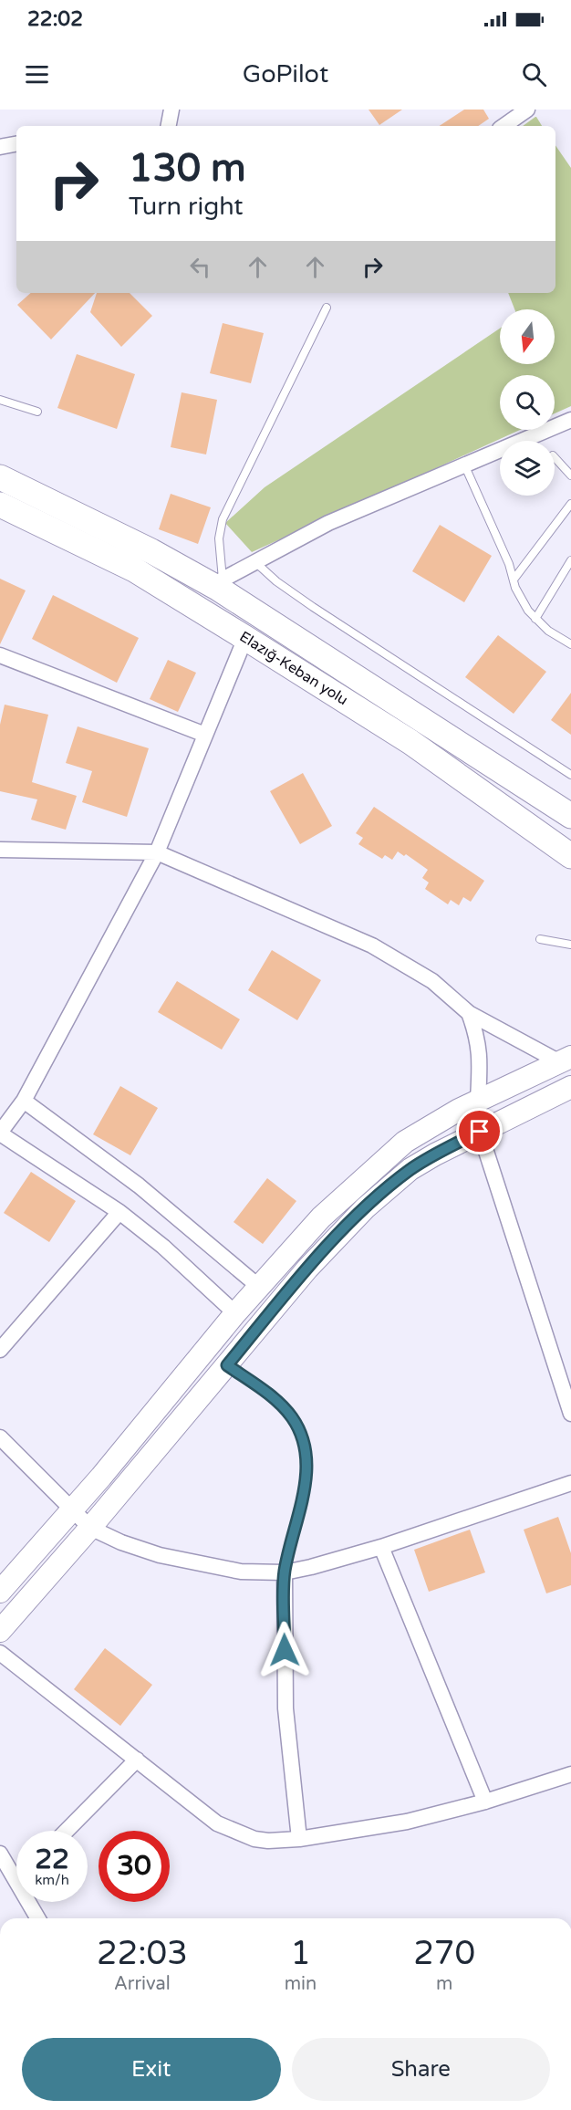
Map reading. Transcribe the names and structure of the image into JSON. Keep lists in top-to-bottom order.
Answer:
{
  "streets": {
    "highway": ["Elazığ-Keban yolu"]
  },
  "north": "bottom",
  "page": {
    "status": "22:02",
    "header": "GoPilot",
    "turn": ["130 m", "Turn right"],
    "speed": "22 km/h",
    "limit": "30",
    "eta": [
      "22:03",
      "Arrival",
      "1",
      "min",
      "270",
      "m"
    ],
    "buttons": ["Exit", "Share"]
  }
}
